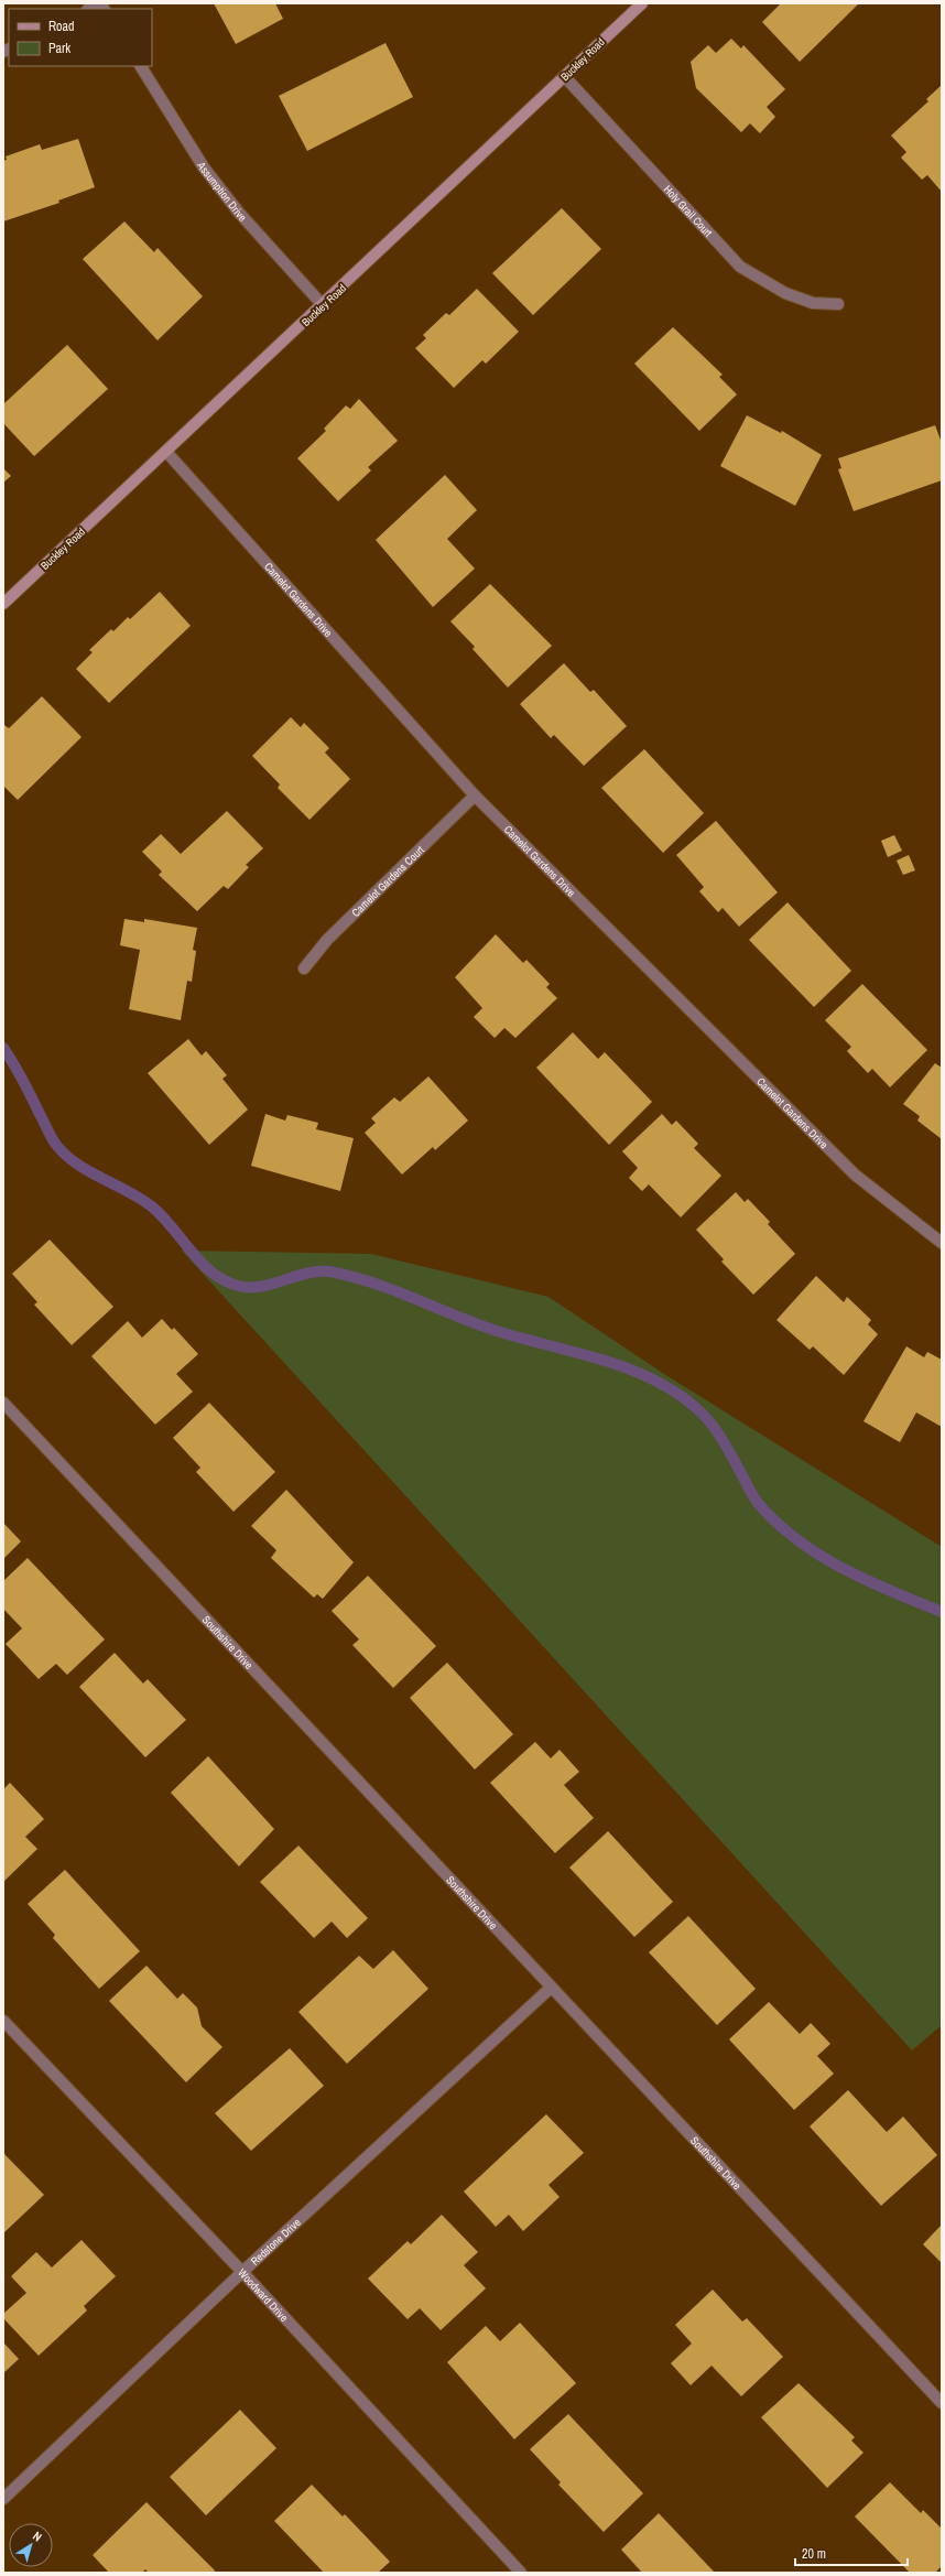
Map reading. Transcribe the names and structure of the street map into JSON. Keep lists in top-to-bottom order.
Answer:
{
  "streets": {
    "street": [
      "Buckley Road",
      "Assumption Drive",
      "Holy Grail Court",
      "Camelot Gardens Drive",
      "Camelot Gardens Court",
      "Southshire Drive",
      "Redstone Drive",
      "Woodward Drive"
    ]
  },
  "crossings": [
    ["Buckley Road", "Assumption Drive"],
    ["Buckley Road", "Holy Grail Court"],
    ["Buckley Road", "Camelot Gardens Drive"],
    ["Camelot Gardens Drive", "Camelot Gardens Court"],
    ["Southshire Drive", "Redstone Drive"],
    ["Redstone Drive", "Woodward Drive"]
  ],
  "legend": ["Road", "Park"],
  "scale_bar": "20 m",
  "north": "top right"
}
